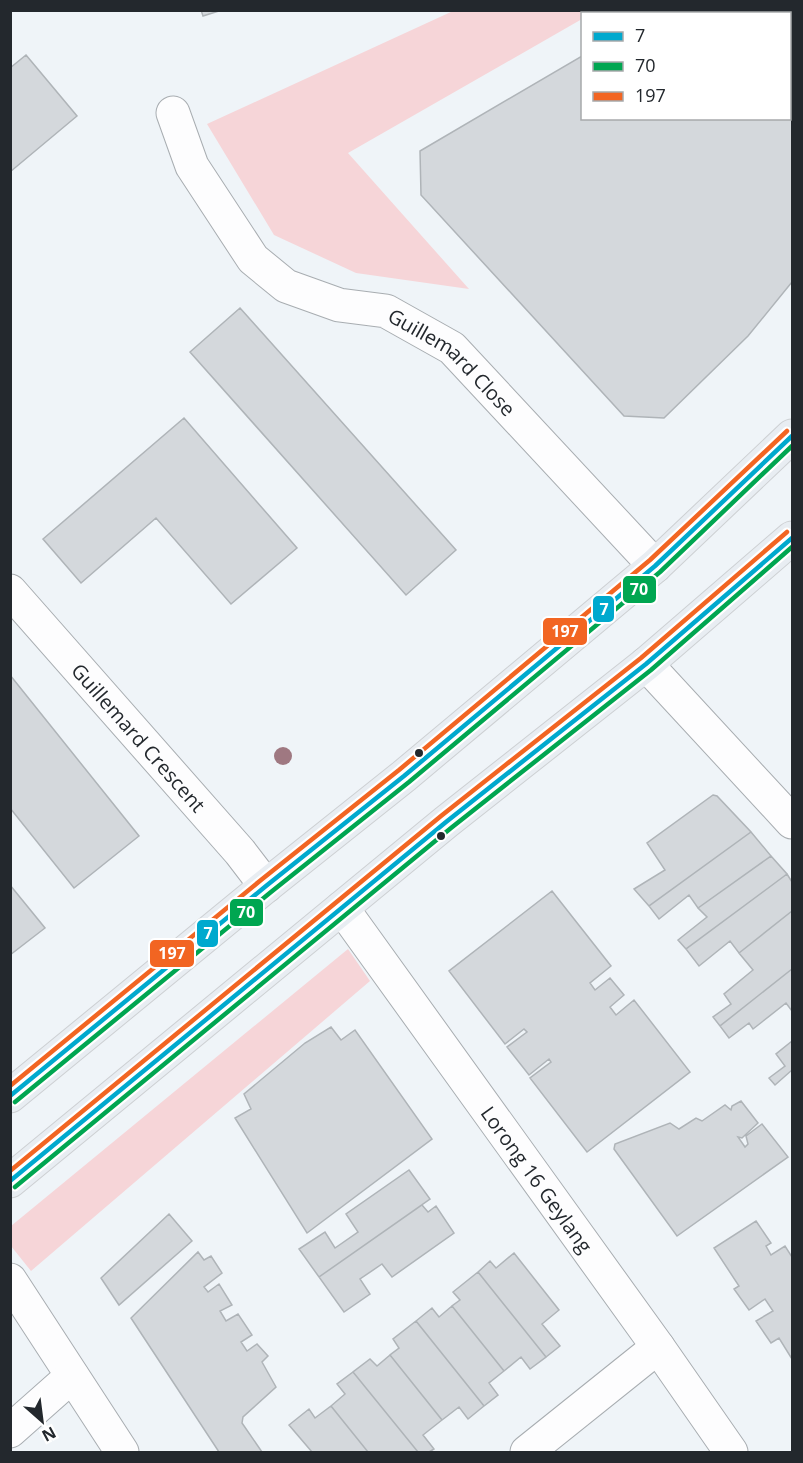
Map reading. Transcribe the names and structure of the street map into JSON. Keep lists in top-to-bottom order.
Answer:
{
  "streets": {
    "street": ["Guillemard Close", "Guillemard Crescent", "Lorong 16 Geylang"]
  },
  "lines": ["transit line 197", "transit line 7", "transit line 70"],
  "legend": ["7", "70", "197"],
  "north": "bottom right"
}
